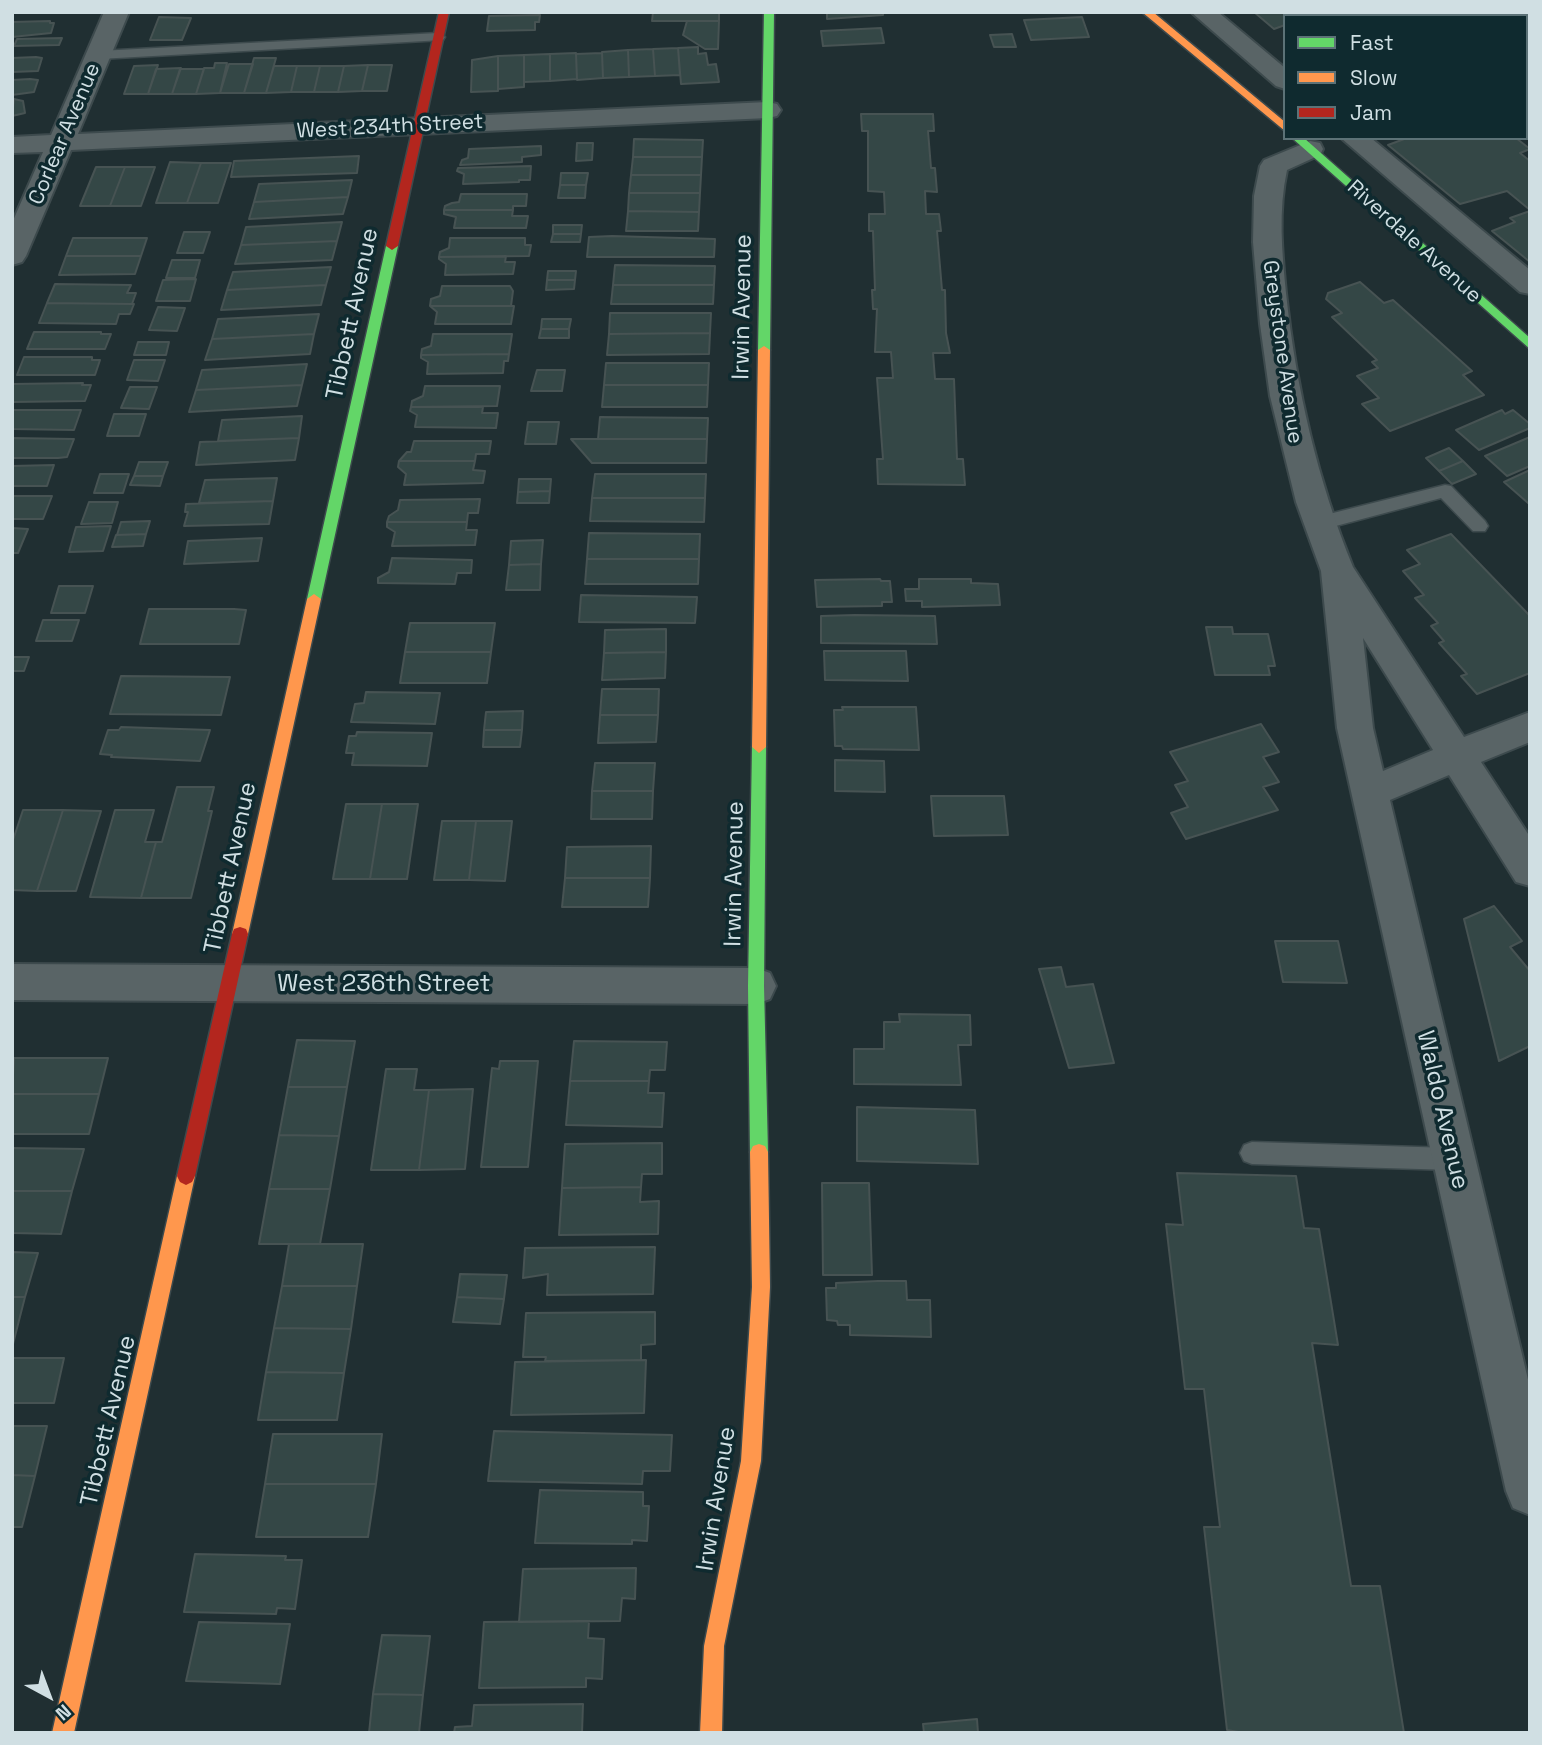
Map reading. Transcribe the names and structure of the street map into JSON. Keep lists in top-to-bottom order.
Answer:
{
  "streets": {
    "street": [
      "West 234th Street",
      "Corlear Avenue",
      "Riverdale Avenue",
      "Irwin Avenue",
      "Tibbett Avenue",
      "Greystone Avenue",
      "West 236th Street",
      "Waldo Avenue"
    ]
  },
  "crossings": [
    ["West 234th Street", "Corlear Avenue"],
    ["West 234th Street", "Irwin Avenue"],
    ["West 234th Street", "Tibbett Avenue"],
    ["Riverdale Avenue", "Greystone Avenue"],
    ["Irwin Avenue", "West 236th Street"],
    ["Tibbett Avenue", "West 236th Street"],
    ["Greystone Avenue", "Waldo Avenue"]
  ],
  "legend": ["Fast", "Slow", "Jam"],
  "north": "bottom right"
}
